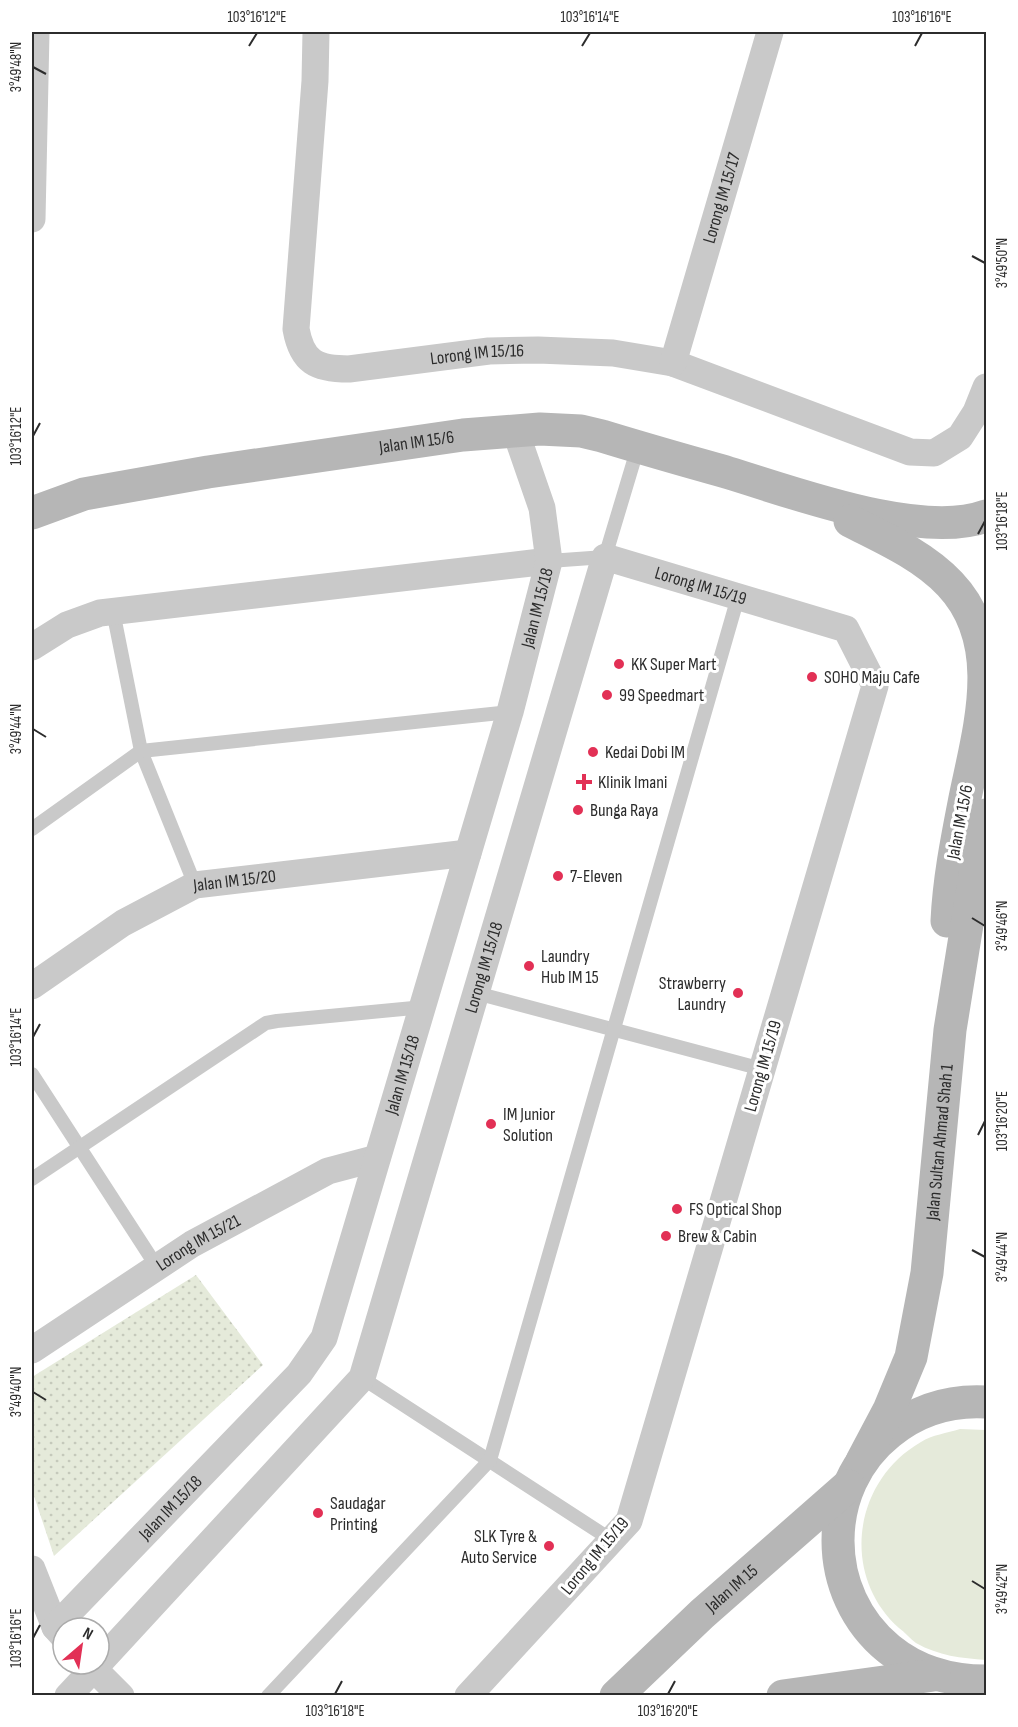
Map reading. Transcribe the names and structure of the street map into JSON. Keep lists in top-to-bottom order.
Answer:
{
  "streets": {
    "street": [
      "Lorong IM 15/17",
      "Lorong IM 15/16",
      "Jalan IM 15/6",
      "Lorong IM 15/19",
      "Jalan IM 15/18",
      "Jalan IM 15/20",
      "Lorong IM 15/18",
      "Jalan Sultan Ahmad Shah 1",
      "Lorong IM 15/21",
      "Jalan IM 15"
    ]
  },
  "crossings": [
    ["Lorong IM 15/17", "Lorong IM 15/16"],
    ["Jalan IM 15/6", "Jalan IM 15/18"],
    ["Jalan IM 15/6", "Jalan Sultan Ahmad Shah 1"],
    ["Lorong IM 15/19", "Lorong IM 15/18"],
    ["Jalan IM 15/18", "Jalan IM 15/20"],
    ["Jalan IM 15/18", "Lorong IM 15/21"],
    ["Jalan Sultan Ahmad Shah 1", "Jalan IM 15"]
  ],
  "places": {
    "other": [
      "KK Super Mart",
      "SOHO Maju Cafe",
      "99 Speedmart",
      "Kedai Dobi IM",
      "Bunga Raya",
      "7-Eleven",
      "Laundry Hub IM 15",
      "Strawberry Laundry",
      "IM Junior Solution",
      "FS Optical Shop",
      "Brew & Cabin",
      "Saudagar Printing",
      "SLK Tyre & Auto Service"
    ],
    "health": ["Klinik Imani"]
  },
  "north": "top right",
  "coordinates": [
    "103°16'12\"E",
    "103°16'14\"E",
    "103°16'16\"E",
    "3°49'48\"N",
    "3°49'50\"N",
    "103°16'18\"E",
    "3°49'44\"N",
    "3°49'46\"N",
    "103°16'20\"E",
    "3°49'40\"N",
    "3°49'42\"N"
  ]
}
